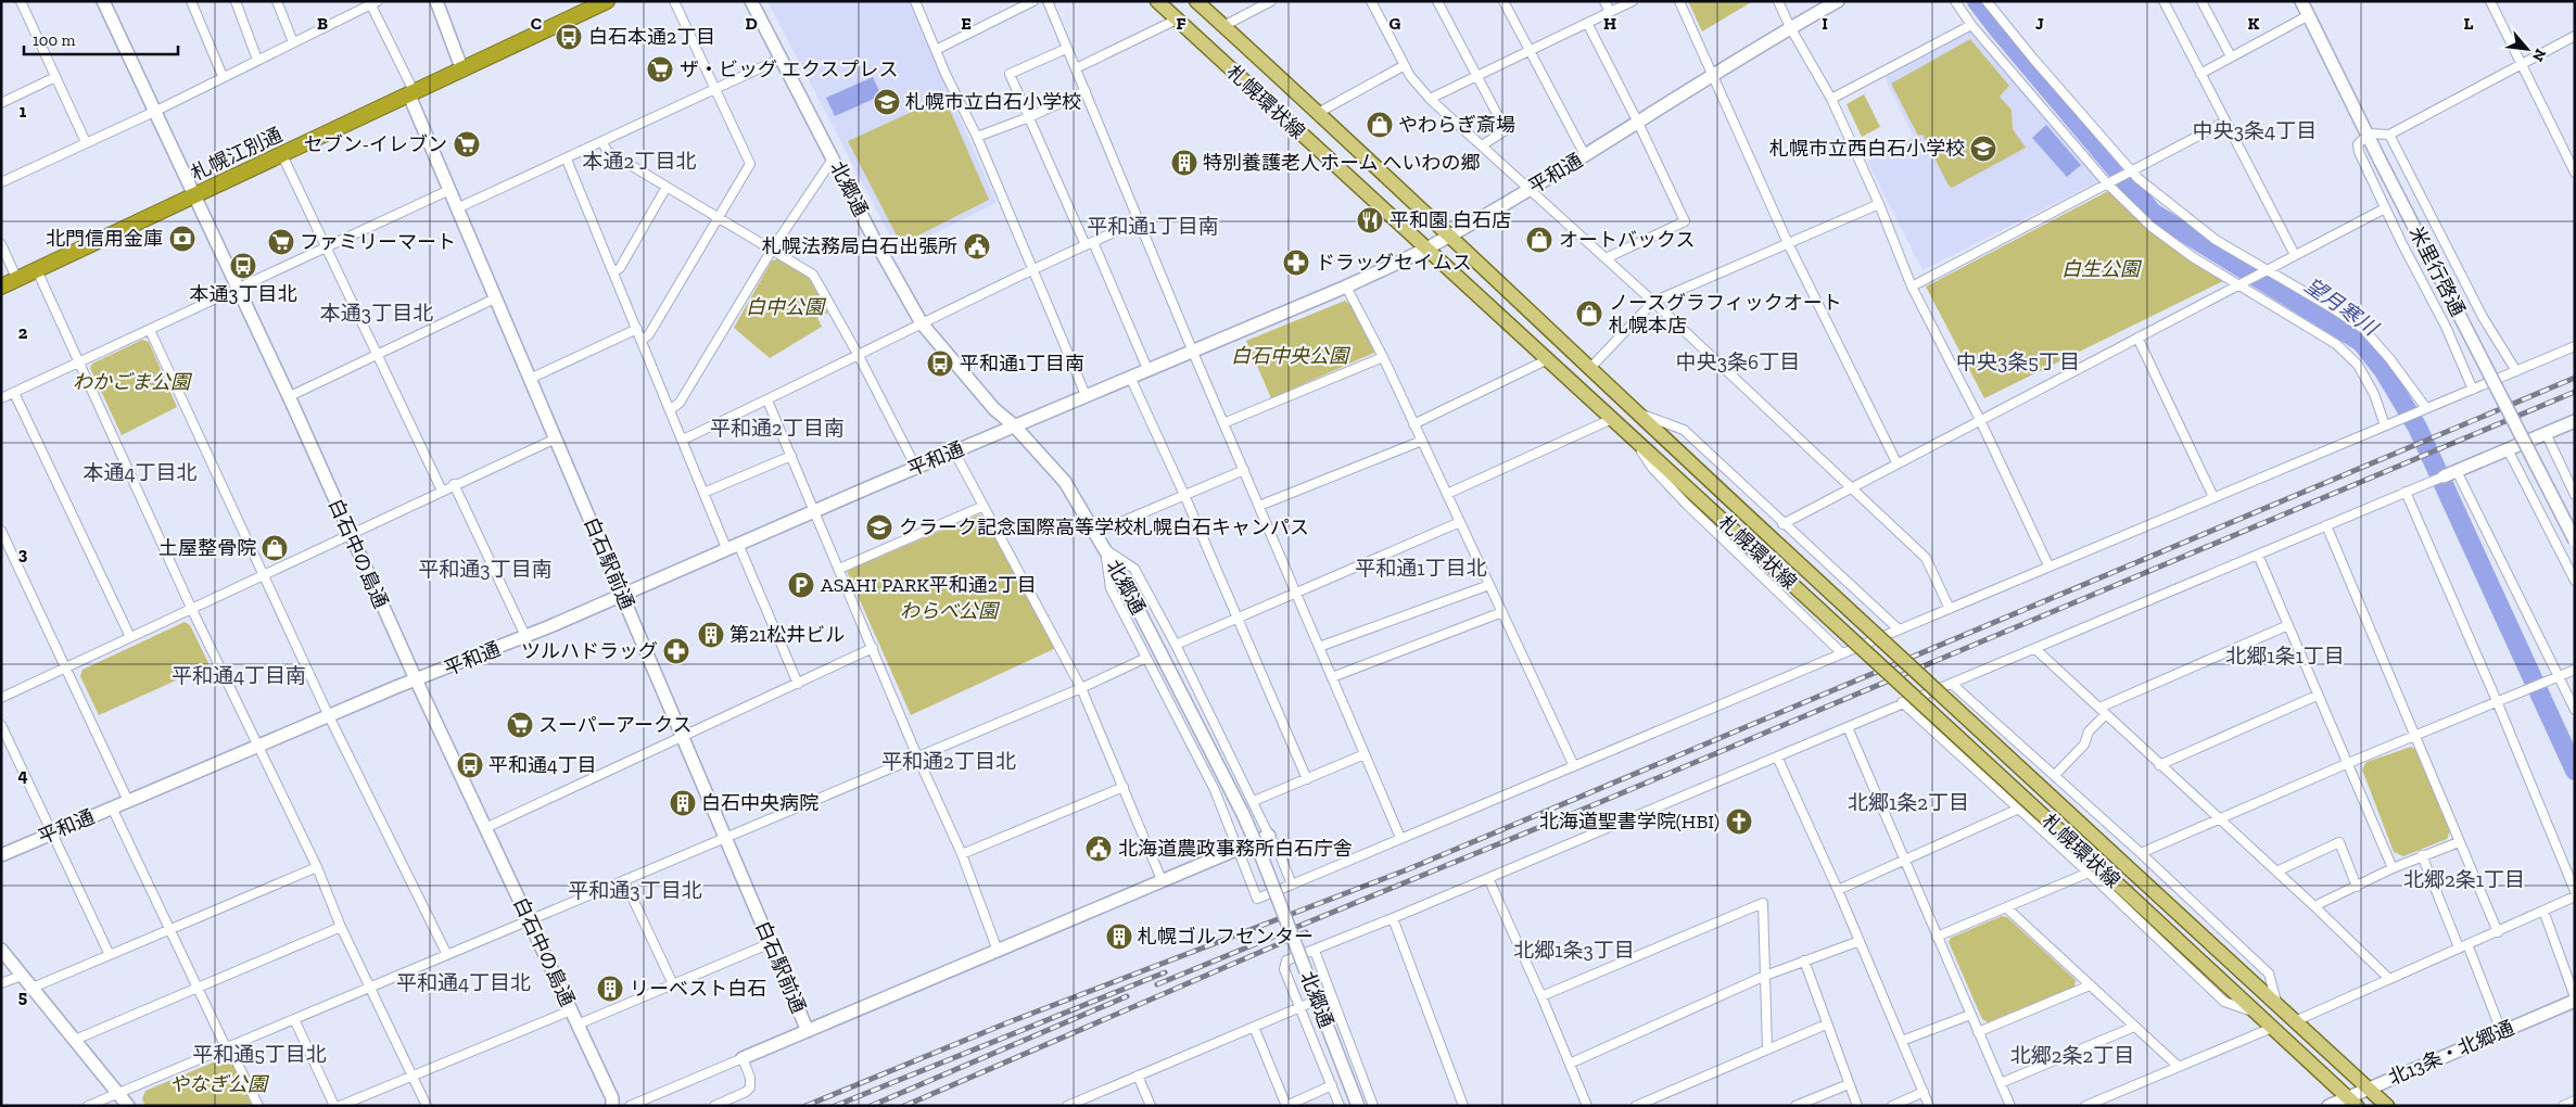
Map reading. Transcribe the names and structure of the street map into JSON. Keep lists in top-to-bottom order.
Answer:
{
  "streets": {
    "highway": ["札幌江別通"],
    "main road": ["札幌環状線"],
    "street": [
      "平和通",
      "北郷通",
      "米里行啓通",
      "白石中の島通",
      "白石駅前通",
      "北13条・北郷通"
    ]
  },
  "crossings": [
    ["札幌環状線", "平和通"],
    ["札幌環状線", "北13条・北郷通"],
    ["札幌江別通", "白石中の島通"],
    ["札幌江別通", "白石駅前通"],
    ["平和通", "北郷通"],
    ["平和通", "白石中の島通"],
    ["平和通", "白石駅前通"]
  ],
  "districts": [
    "中央3条4丁目",
    "本通2丁目北",
    "平和通1丁目南",
    "本通3丁目北",
    "中央3条6丁目",
    "中央3条5丁目",
    "平和通2丁目南",
    "本通4丁目北",
    "平和通1丁目北",
    "平和通3丁目南",
    "北郷1条1丁目",
    "平和通4丁目南",
    "平和通2丁目北",
    "北郷1条2丁目",
    "北郷2条1丁目",
    "平和通3丁目北",
    "北郷1条3丁目",
    "平和通4丁目北",
    "平和通5丁目北",
    "北郷2条2丁目"
  ],
  "water": ["望月寒川"],
  "parks": [
    "白生公園",
    "白中公園",
    "白石中央公園",
    "わかごま公園",
    "わらべ公園",
    "やなぎ公園"
  ],
  "places": {
    "bus stop": [
      "白石本通2丁目",
      "本通3丁目北",
      "平和通1丁目南",
      "平和通4丁目"
    ],
    "supermarket": [
      "ザ・ビッグ エクスプレス",
      "セブン-イレブン",
      "ファミリーマート",
      "スーパーアークス"
    ],
    "school or university": ["札幌市立白石小学校", "札幌市立西白石小学校", "クラーク記念国際高等学校札幌白石キャンパス"],
    "shop": [
      "やわらぎ斎場",
      "オートバックス",
      "ノースグラフィックオート 札幌本店",
      "土屋整骨院"
    ],
    "building": [
      "特別養護老人ホーム へいわの郷",
      "第21松井ビル",
      "白石中央病院",
      "札幌ゴルフセンター",
      "リーベスト白石"
    ],
    "restaurant": ["平和園 白石店"],
    "bank": ["北門信用金庫"],
    "public building": ["札幌法務局白石出張所", "北海道農政事務所白石庁舎"],
    "pharmacy": ["ドラッグセイムス", "ツルハドラッグ"],
    "parking": ["ASAHI PARK平和通2丁目"],
    "church": ["北海道聖書学院(HBI)"]
  },
  "scale_bar": "100 m",
  "north": "bottom right",
  "grid": {
    "columns": [
      "B",
      "C",
      "D",
      "E",
      "F",
      "G",
      "H",
      "I",
      "J",
      "K",
      "L"
    ],
    "rows": [
      "1",
      "2",
      "3",
      "4",
      "5"
    ]
  }
}
